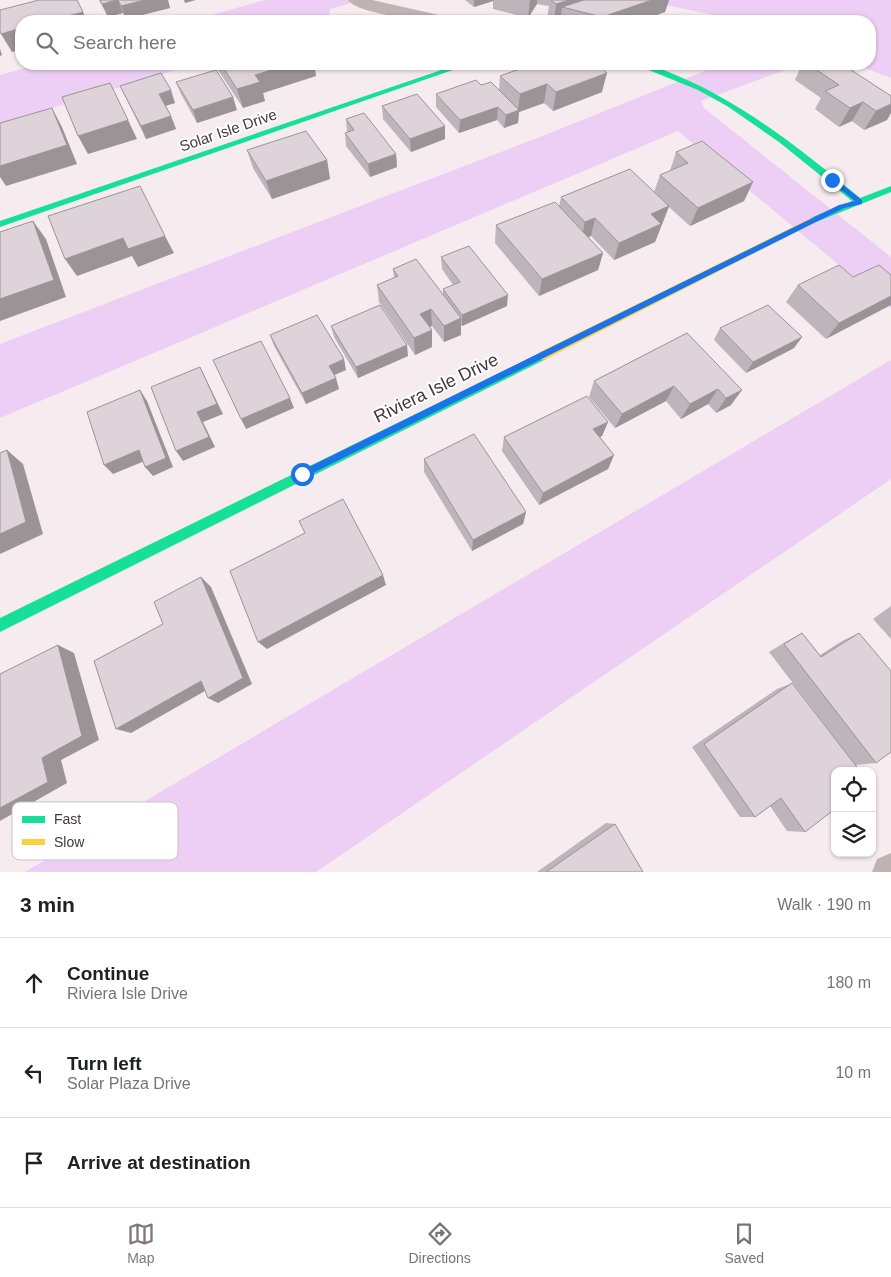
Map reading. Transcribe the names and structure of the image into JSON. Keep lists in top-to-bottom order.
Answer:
{
  "streets": {
    "street": ["Solar Isle Drive", "Riviera Isle Drive"]
  },
  "legend": ["Fast", "Slow"],
  "page": {
    "search": "Search here",
    "heading": ["3 min", "Walk · 190 m"],
    "list": [
      ["Continue", "Riviera Isle Drive", "180 m"],
      ["Turn left", "Solar Plaza Drive", "10 m"],
      "Arrive at destination"
    ],
    "nav": ["Map", "Directions", "Saved"]
  }
}
